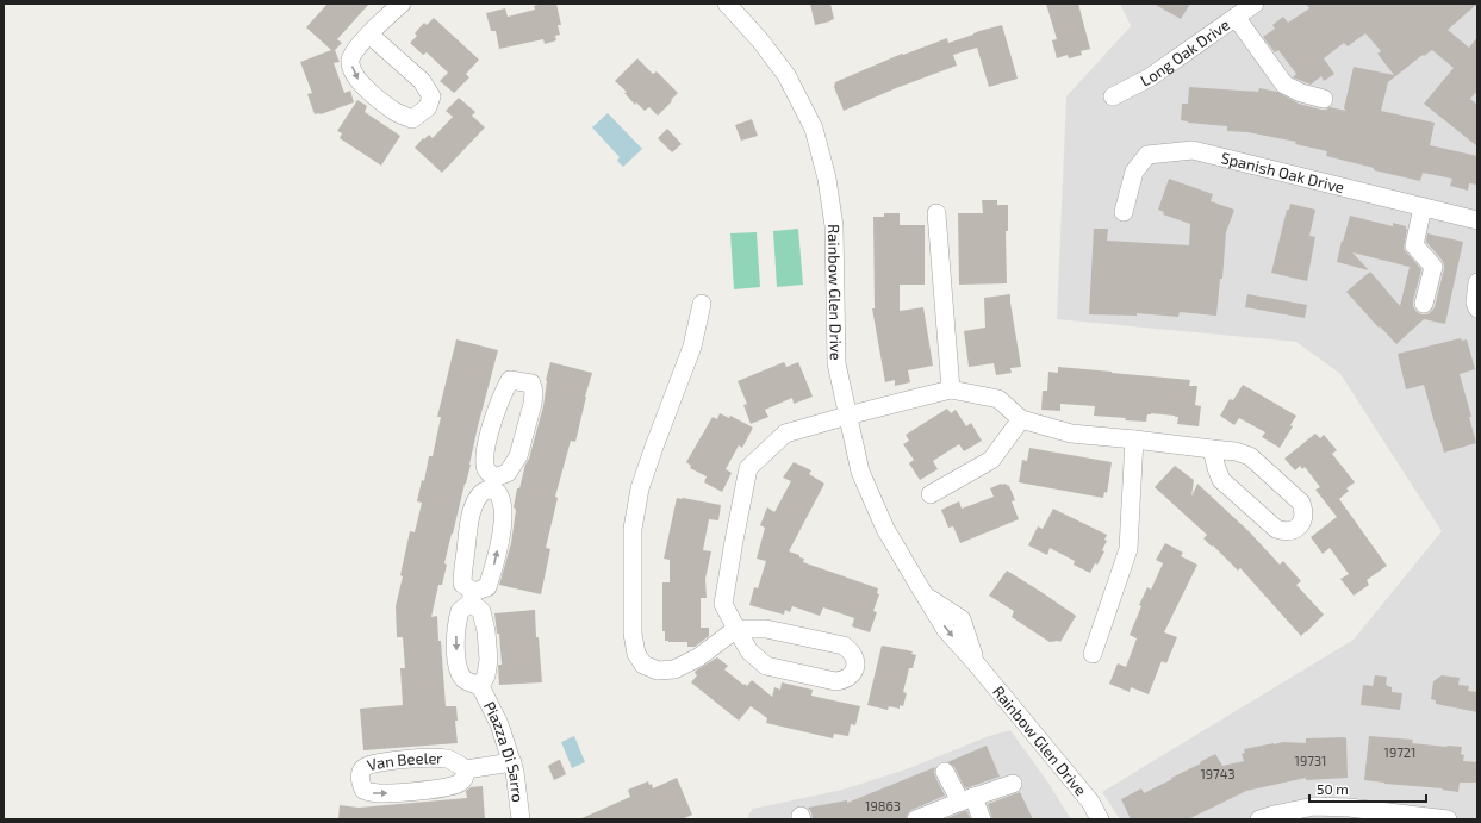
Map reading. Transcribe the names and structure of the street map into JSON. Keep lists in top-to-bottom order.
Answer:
{
  "streets": {
    "street": [
      "Long Oak Drive",
      "Spanish Oak Drive",
      "Rainbow Glen Drive",
      "Piazza Di Sarro",
      "Van Beeler"
    ]
  },
  "crossings": [
    ["Piazza Di Sarro", "Van Beeler"]
  ],
  "house_numbers": [
    "19721",
    "19731",
    "19743",
    "19863"
  ],
  "scale_bar": "50 m"
}
